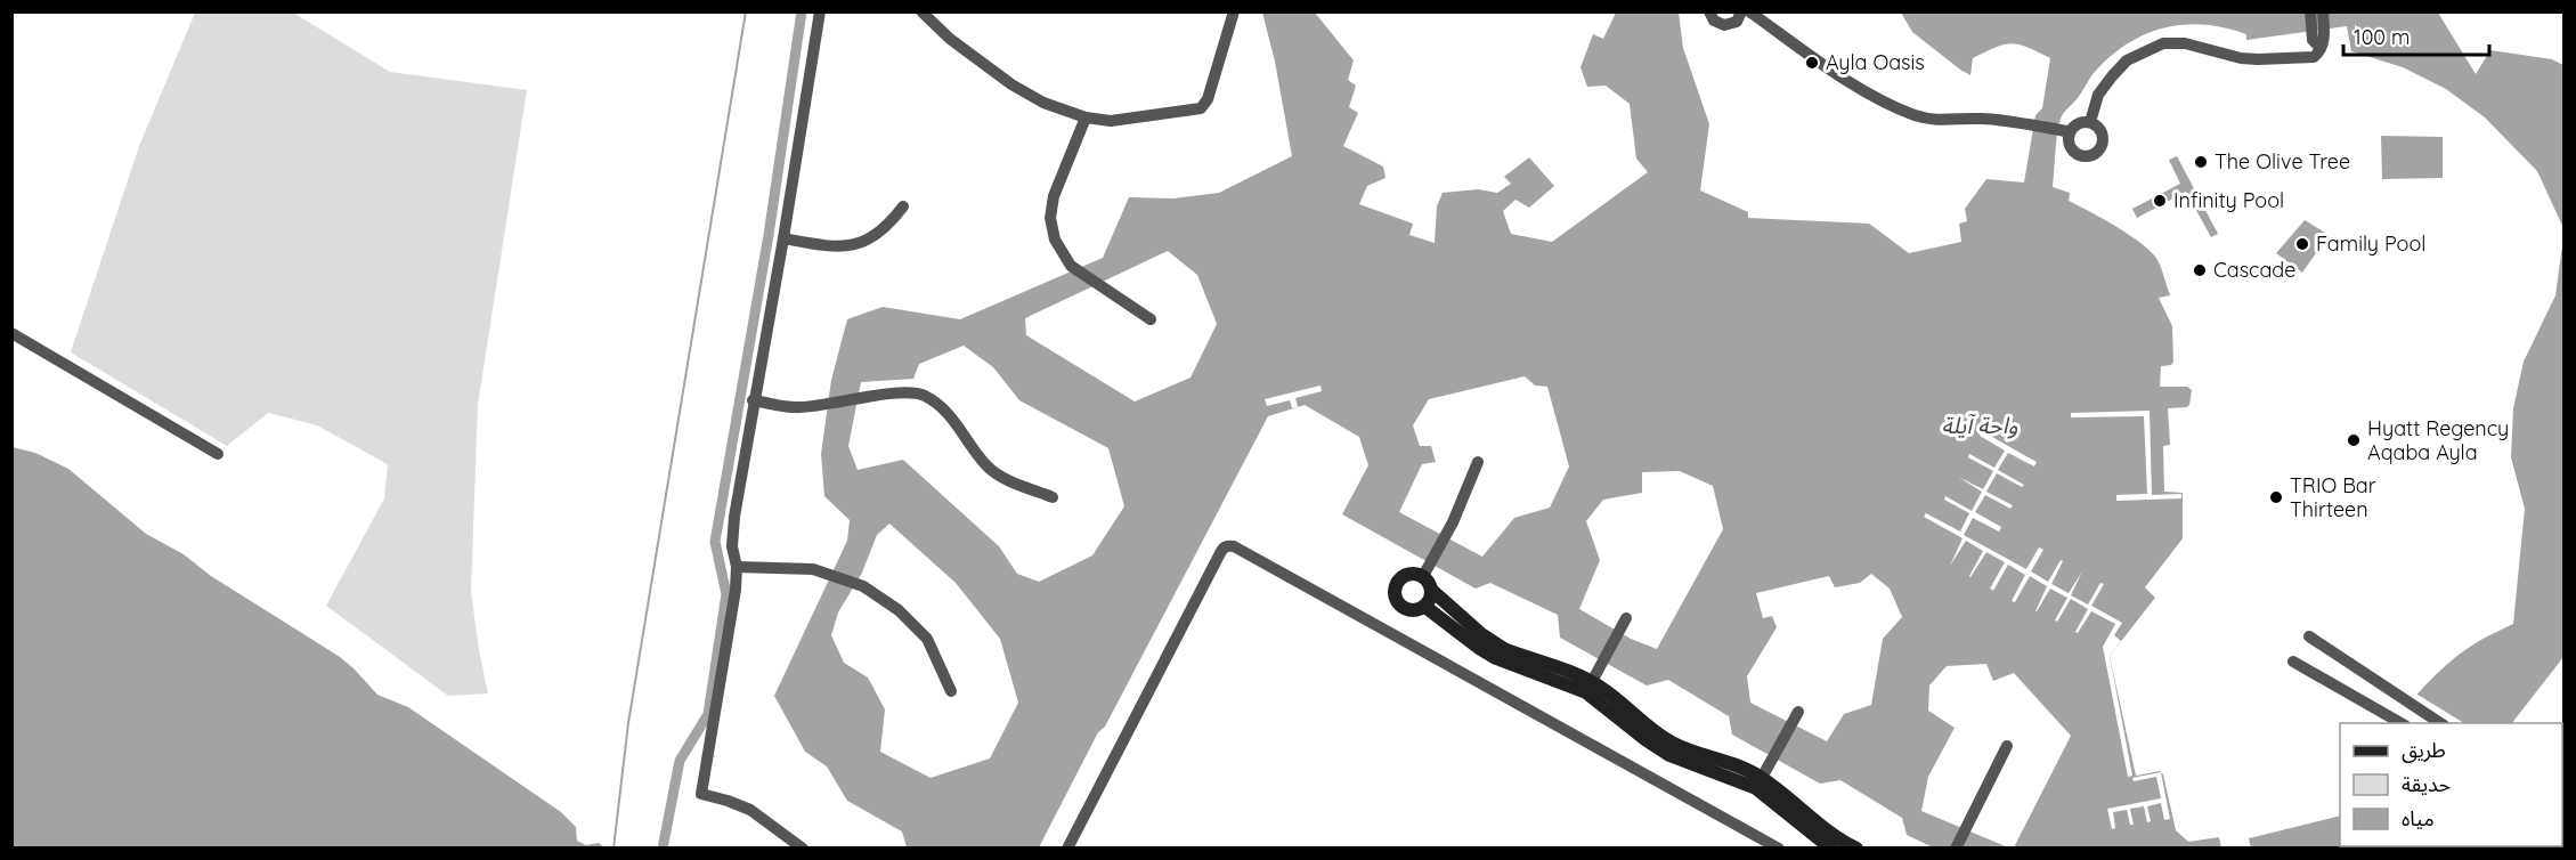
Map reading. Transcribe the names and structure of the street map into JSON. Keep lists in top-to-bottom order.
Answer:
{
  "water": ["واحة آيلة"],
  "places": [
    "Ayla Oasis",
    "The Olive Tree",
    "Infinity Pool",
    "Family Pool",
    "Cascade",
    "Hyatt Regency Aqaba Ayla",
    "TRIO Bar Thirteen"
  ],
  "legend": ["طريق", "حديقة", "مياه"],
  "scale_bar": "100 m"
}
